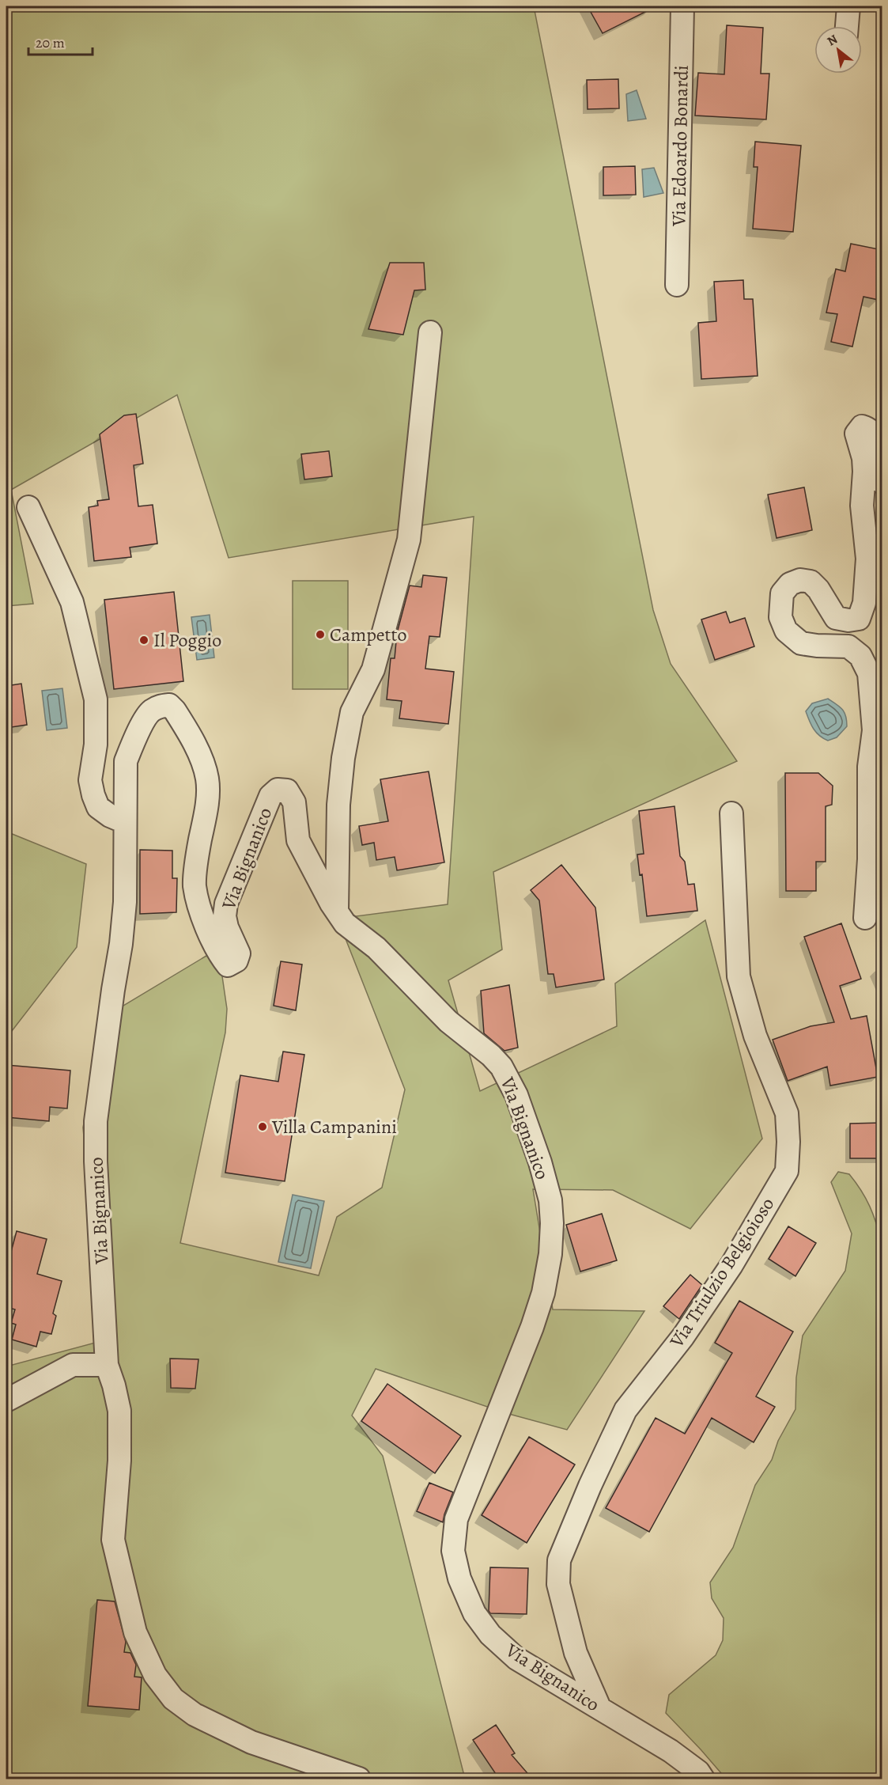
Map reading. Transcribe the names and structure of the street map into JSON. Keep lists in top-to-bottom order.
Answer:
{
  "streets": {
    "street": ["Via Edoardo Bonardi", "Via Bignanico", "Via Triulzio Belgioioso"]
  },
  "crossings": [
    ["Via Bignanico", "Via Triulzio Belgioioso"]
  ],
  "places": ["Campetto", "Il Poggio", "Villa Campanini"],
  "scale_bar": "20 m",
  "north": "top left"
}
